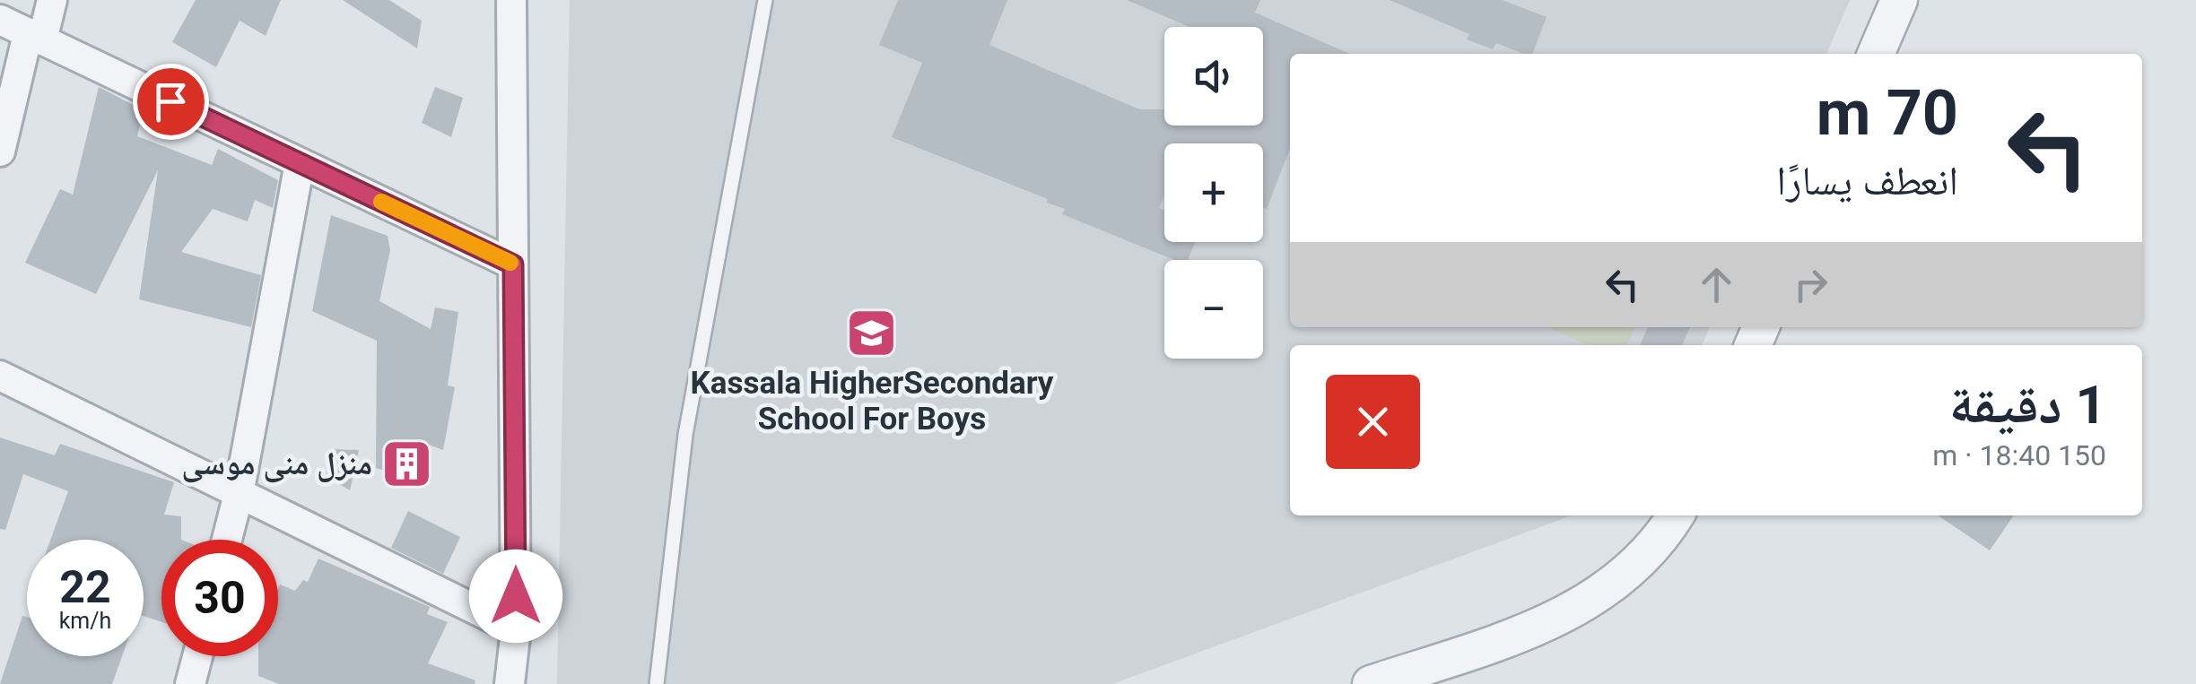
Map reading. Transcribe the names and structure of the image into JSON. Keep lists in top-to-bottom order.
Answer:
{
  "places": {
    "school or university": ["Kassala HigherSecondary School For Boys"],
    "building": ["منزل منى موسى"]
  },
  "page": {
    "map_buttons": ["+", "−"],
    "turn": ["70 m", "انعطف يسارًا"],
    "heading": ["1 دقيقة", "150 m · 18:40"],
    "speed": "22 km/h",
    "limit": "30"
  }
}
